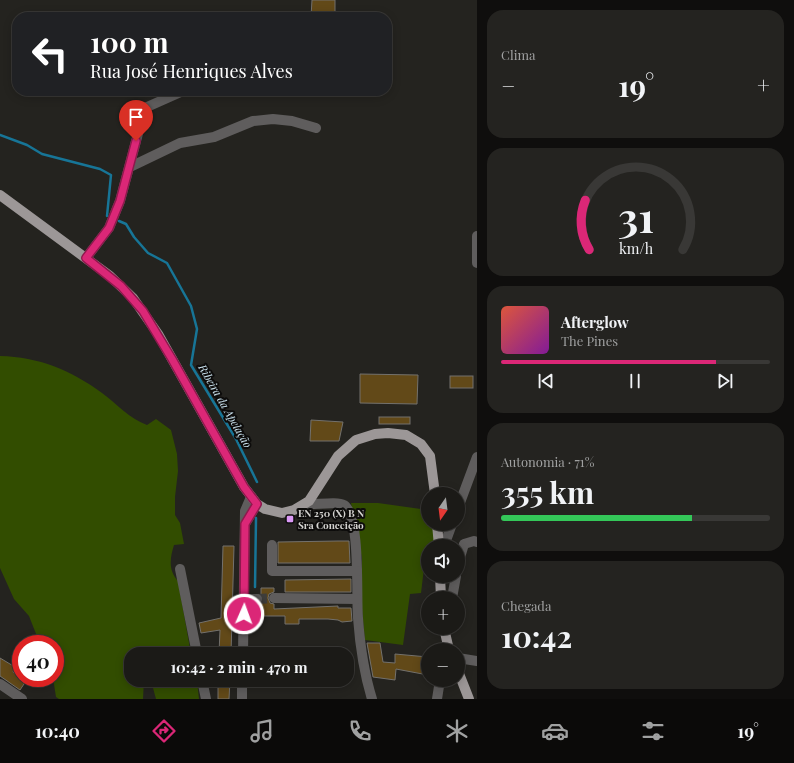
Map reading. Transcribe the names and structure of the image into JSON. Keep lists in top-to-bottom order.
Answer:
{
  "water": ["Ribeira da Apelação"],
  "places": {
    "transit": ["EN 250 (X) B N Sra Conceição"]
  },
  "north": "bottom",
  "page": {
    "tile": [
      "Clima",
      ["Autonomia · 71%", "355 km"],
      ["Chegada", "10:42"]
    ],
    "turn": ["100 m", "Rua José Henriques Alves"],
    "heat": ["−", "19°", "+"],
    "song": ["Afterglow", "The Pines"],
    "map_buttons": ["+", "−"],
    "limit": "40",
    "trip": "10:42 · 2 min · 470 m",
    "tabs": ["10:40", "19°"],
    "gauge": ["31", "km/h"]
  }
}
